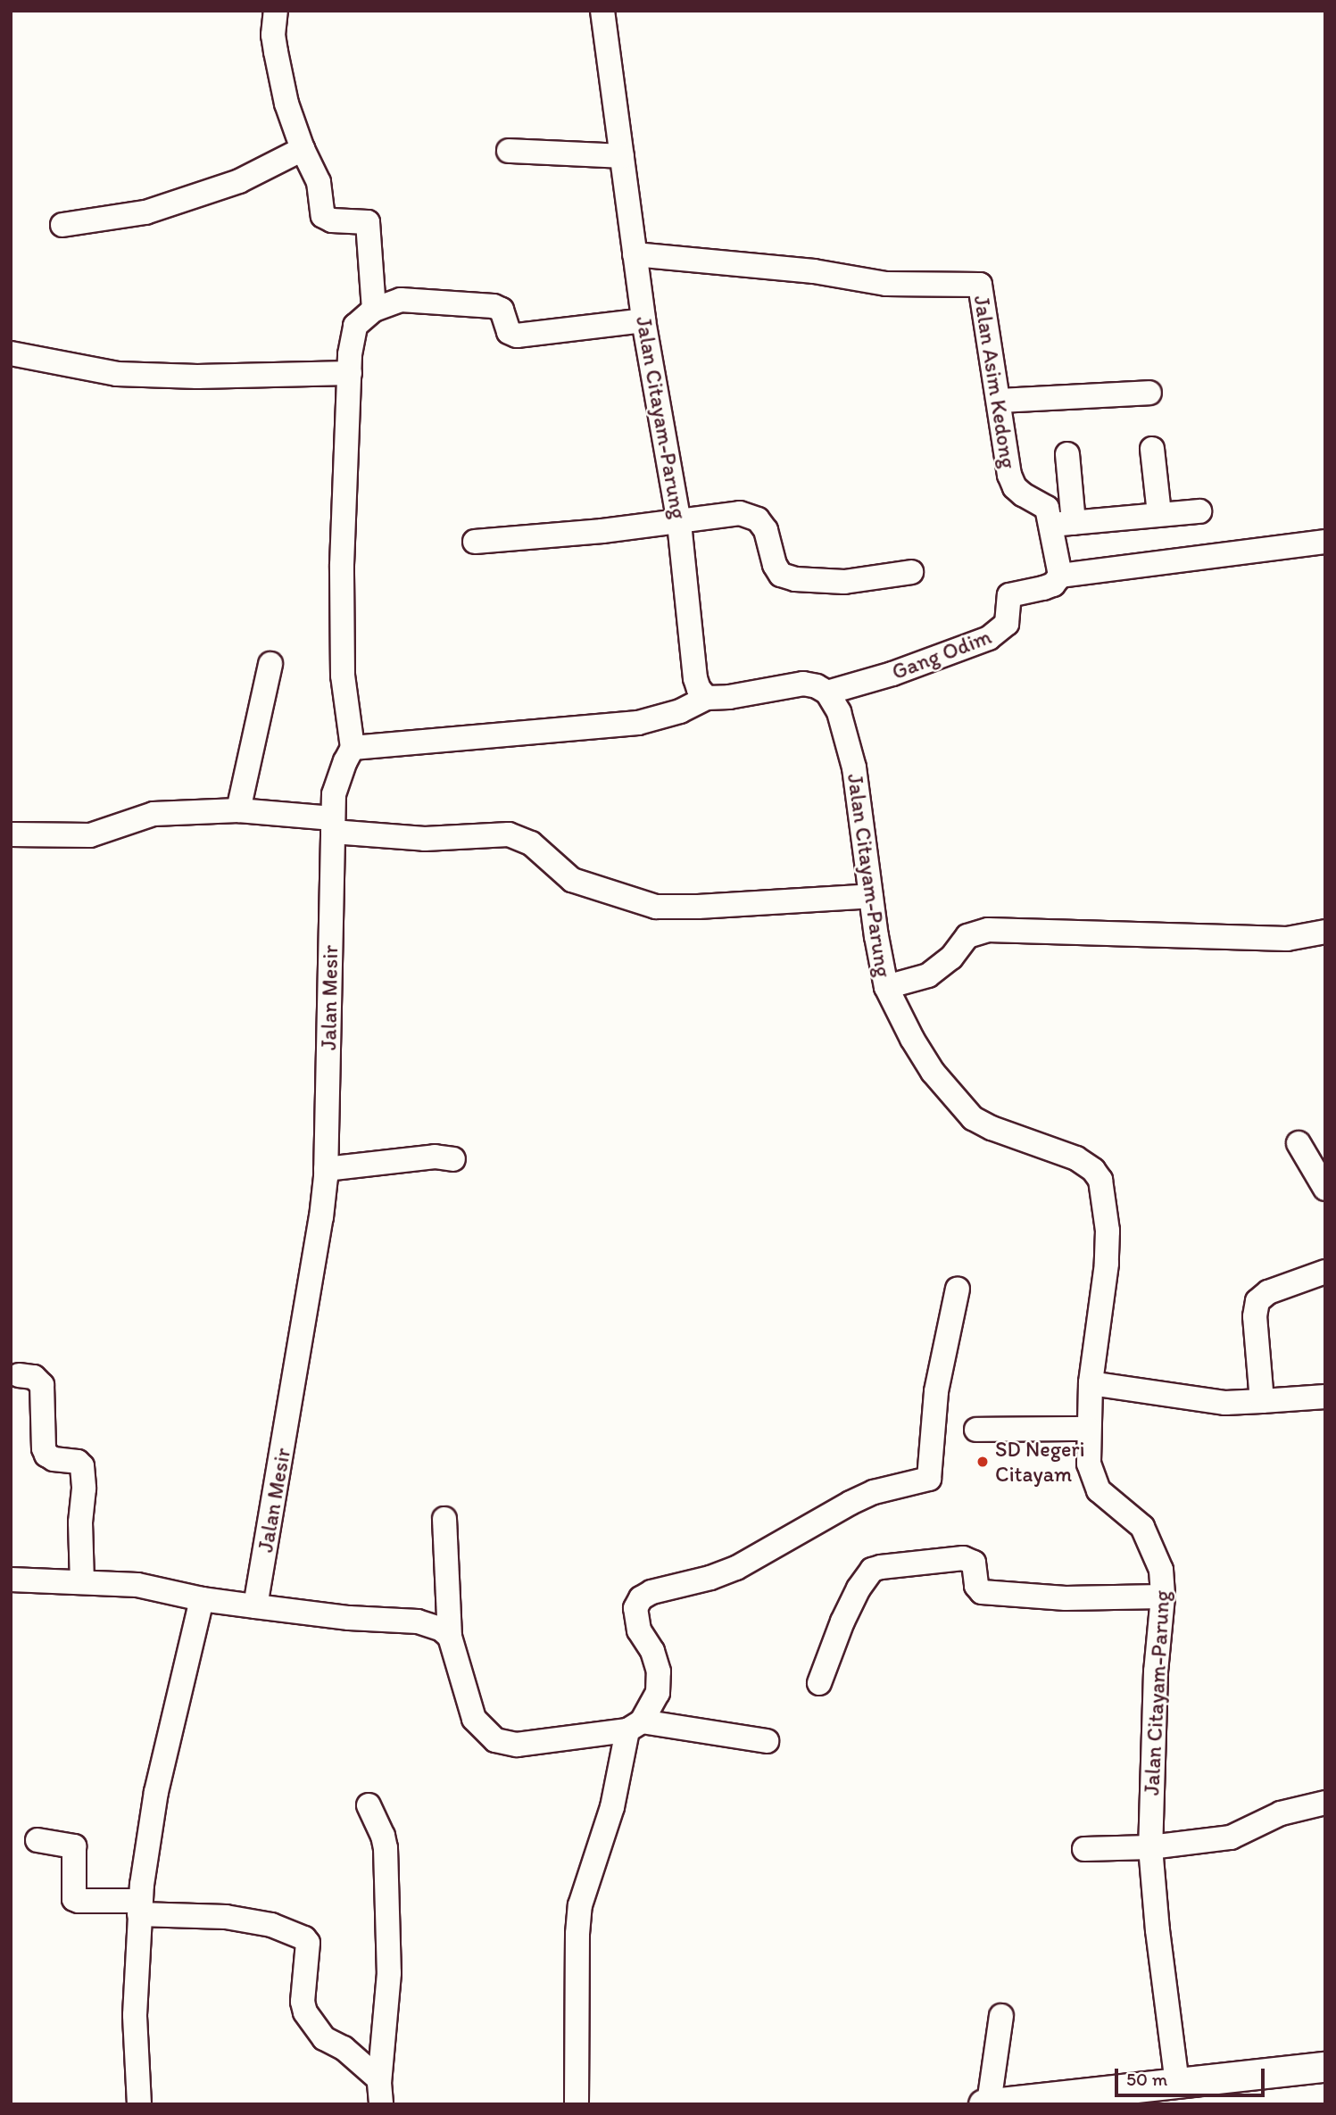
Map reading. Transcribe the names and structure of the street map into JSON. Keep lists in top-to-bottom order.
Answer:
{
  "streets": {
    "street": [
      "Jalan Asim Kedong",
      "Jalan Citayam-Parung",
      "Gang Odim",
      "Jalan Mesir"
    ]
  },
  "crossings": [
    ["Jalan Asim Kedong", "Jalan Citayam-Parung"],
    ["Jalan Asim Kedong", "Gang Odim"],
    ["Jalan Citayam-Parung", "Gang Odim"]
  ],
  "places": ["SD Negeri Citayam"],
  "scale_bar": "50 m"
}
